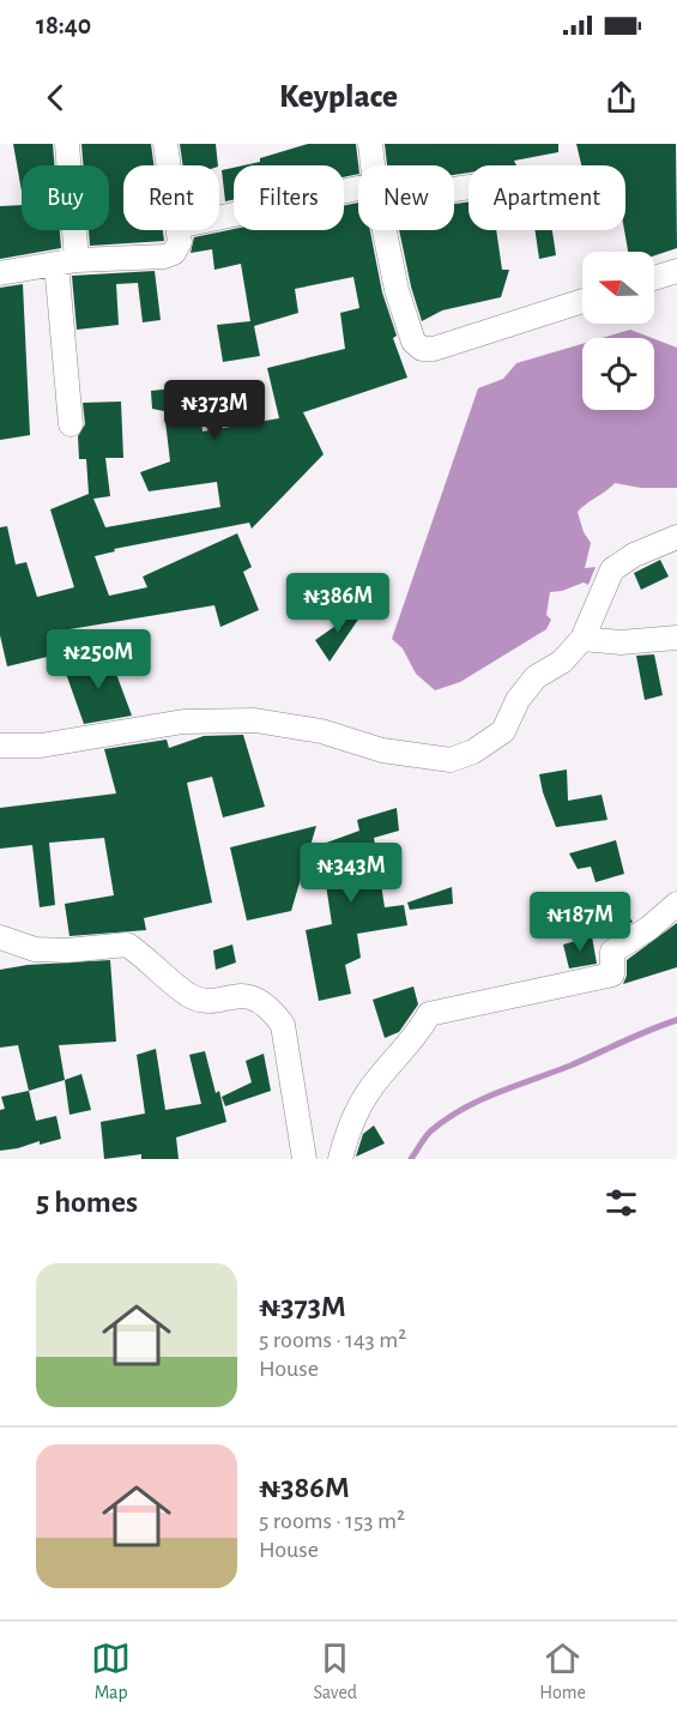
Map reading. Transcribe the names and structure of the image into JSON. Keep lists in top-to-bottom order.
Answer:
{
  "north": "left",
  "page": {
    "status": "18:40",
    "header": "Keyplace",
    "chip": [
      "Buy",
      "Rent",
      "Filters",
      "New",
      "Apartment"
    ],
    "price": [
      "₦373M",
      "₦386M",
      "₦250M",
      "₦343M",
      "₦187M"
    ],
    "heading": "5 homes",
    "list": [
      {
        "name": "₦373M",
        "note": "5 rooms · 143 m² · House"
      },
      {
        "name": "₦386M",
        "note": "5 rooms · 153 m² · House"
      }
    ],
    "tabs": ["Map", "Saved", "Home"]
  }
}
